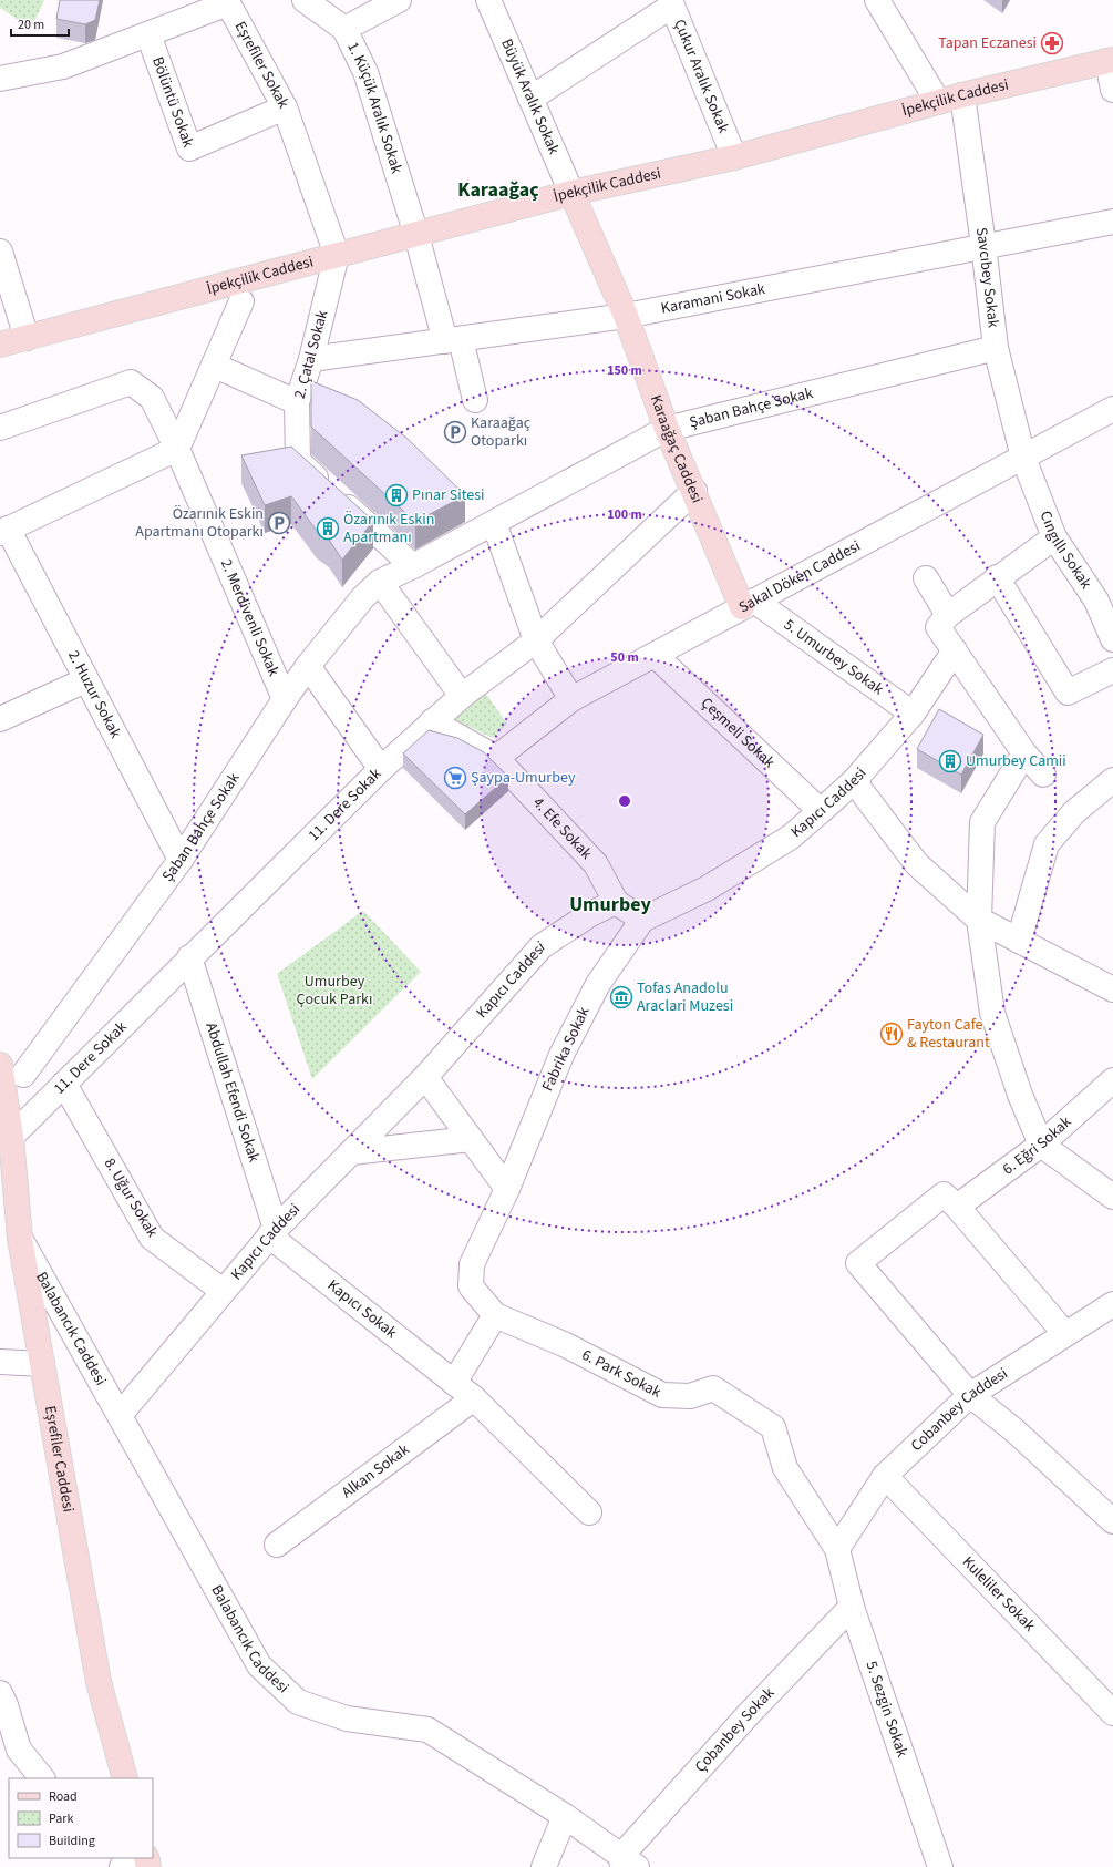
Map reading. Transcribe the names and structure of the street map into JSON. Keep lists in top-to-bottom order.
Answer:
{
  "streets": {
    "main road": ["İpekçilik Caddesi", "Karaağaç Caddesi", "Eşrefiler Caddesi"],
    "street": [
      "Eşrefiler Sokak",
      "Çukur Aralık Sokak",
      "Büyük Aralık Sokak",
      "Bölüntü Sokak",
      "1. Küçük Aralık Sokak",
      "Savcıbey Sokak",
      "Karamani Sokak",
      "2. Çatal Sokak",
      "Şaban Bahçe Sokak",
      "Cıngıllı Sokak",
      "Sakal Döken Caddesi",
      "2. Merdivenli Sokak",
      "5. Umurbey Sokak",
      "2. Huzur Sokak",
      "Çeşmeli Sokak",
      "Kapıcı Caddesi",
      "11. Dere Sokak",
      "4. Efe Sokak",
      "Fabrika Sokak",
      "Abdullah Efendi Sokak",
      "6. Eğri Sokak",
      "8. Uğur Sokak",
      "Kapıcı Sokak",
      "Balabancık Caddesi",
      "6. Park Sokak",
      "Cobanbey Caddesi",
      "Alkan Sokak",
      "Kuleliler Sokak",
      "5. Sezgin Sokak",
      "Çobanbey Sokak"
    ]
  },
  "crossings": [
    ["Eşrefiler Sokak", "Bölüntü Sokak"],
    ["Eşrefiler Sokak", "İpekçilik Caddesi"],
    ["Eşrefiler Sokak", "2. Çatal Sokak"],
    ["Çukur Aralık Sokak", "Büyük Aralık Sokak"],
    ["Çukur Aralık Sokak", "İpekçilik Caddesi"],
    ["Büyük Aralık Sokak", "İpekçilik Caddesi"],
    ["Büyük Aralık Sokak", "Karaağaç Caddesi"],
    ["İpekçilik Caddesi", "1. Küçük Aralık Sokak"],
    ["İpekçilik Caddesi", "Savcıbey Sokak"],
    ["İpekçilik Caddesi", "2. Çatal Sokak"],
    ["İpekçilik Caddesi", "Karaağaç Caddesi"],
    ["1. Küçük Aralık Sokak", "Karamani Sokak"],
    ["Savcıbey Sokak", "Karamani Sokak"],
    ["Savcıbey Sokak", "Şaban Bahçe Sokak"],
    ["Savcıbey Sokak", "Cıngıllı Sokak"],
    ["Savcıbey Sokak", "Sakal Döken Caddesi"],
    ["Karamani Sokak", "2. Çatal Sokak"],
    ["Karamani Sokak", "Karaağaç Caddesi"],
    ["2. Çatal Sokak", "Şaban Bahçe Sokak"],
    ["Şaban Bahçe Sokak", "Karaağaç Caddesi"],
    ["Şaban Bahçe Sokak", "2. Merdivenli Sokak"],
    ["Şaban Bahçe Sokak", "2. Huzur Sokak"],
    ["Karaağaç Caddesi", "Sakal Döken Caddesi"],
    ["Karaağaç Caddesi", "5. Umurbey Sokak"],
    ["Karaağaç Caddesi", "11. Dere Sokak"],
    ["Cıngıllı Sokak", "Sakal Döken Caddesi"],
    ["Sakal Döken Caddesi", "5. Umurbey Sokak"],
    ["Sakal Döken Caddesi", "Çeşmeli Sokak"],
    ["Sakal Döken Caddesi", "4. Efe Sokak"],
    ["5. Umurbey Sokak", "Kapıcı Caddesi"],
    ["Çeşmeli Sokak", "Kapıcı Caddesi"],
    ["Kapıcı Caddesi", "4. Efe Sokak"],
    ["Kapıcı Caddesi", "Fabrika Sokak"],
    ["Kapıcı Caddesi", "Abdullah Efendi Sokak"],
    ["Kapıcı Caddesi", "8. Uğur Sokak"],
    ["Kapıcı Caddesi", "Kapıcı Sokak"],
    ["Kapıcı Caddesi", "Balabancık Caddesi"],
    ["11. Dere Sokak", "4. Efe Sokak"],
    ["11. Dere Sokak", "Abdullah Efendi Sokak"],
    ["11. Dere Sokak", "8. Uğur Sokak"],
    ["11. Dere Sokak", "Eşrefiler Caddesi"],
    ["Fabrika Sokak", "6. Park Sokak"],
    ["Abdullah Efendi Sokak", "Kapıcı Sokak"],
    ["Kapıcı Sokak", "Alkan Sokak"],
    ["Balabancık Caddesi", "Eşrefiler Caddesi"],
    ["Balabancık Caddesi", "Çobanbey Sokak"],
    ["6. Park Sokak", "Cobanbey Caddesi"],
    ["6. Park Sokak", "5. Sezgin Sokak"],
    ["Cobanbey Caddesi", "Kuleliler Sokak"],
    ["Cobanbey Caddesi", "5. Sezgin Sokak"],
    ["5. Sezgin Sokak", "Çobanbey Sokak"]
  ],
  "districts": ["Karaağaç", "Umurbey"],
  "parks": ["Umurbey Çocuk Parkı"],
  "places": {
    "pharmacy": ["Tapan Eczanesi"],
    "parking": ["Karaağaç Otoparkı", "Özarınık Eskin Apartmanı Otoparkı"],
    "building": ["Pınar Sitesi", "Özarınık Eskin Apartmanı", "Umurbey Camii"],
    "supermarket": ["Şaypa-Umurbey"],
    "museum": ["Tofas Anadolu Araclari Muzesi"],
    "restaurant": ["Fayton Cafe & Restaurant"]
  },
  "legend": ["Road", "Park", "Building"],
  "scale_bar": "20 m",
  "rings": ["150 m", "100 m", "50 m"]
}
